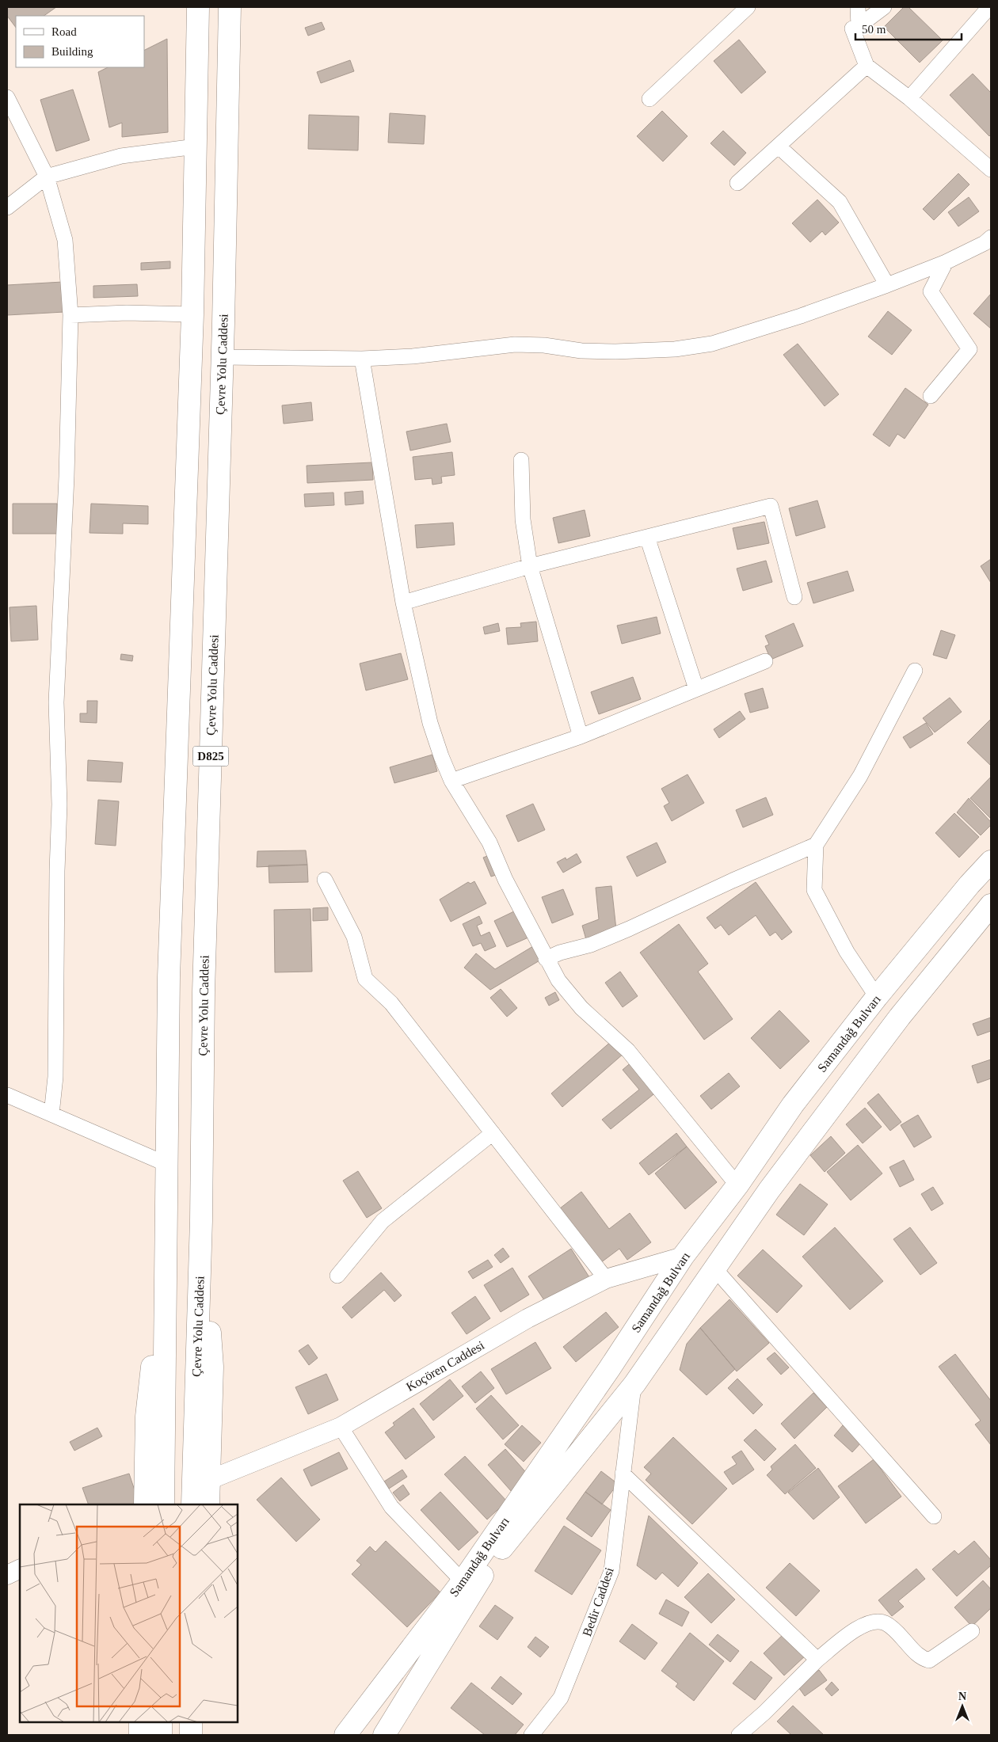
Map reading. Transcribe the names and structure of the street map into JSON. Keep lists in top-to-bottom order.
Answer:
{
  "streets": {
    "highway": ["Çevre Yolu Caddesi", "D825", "Samandağ Bulvarı"],
    "street": ["Koçören Caddesi", "Bedir Caddesi"]
  },
  "crossings": [
    ["Samandağ Bulvarı", "Koçören Caddesi"],
    ["Samandağ Bulvarı", "Bedir Caddesi"]
  ],
  "legend": ["Road", "Building"],
  "scale_bar": "50 m",
  "north": "top"
}
